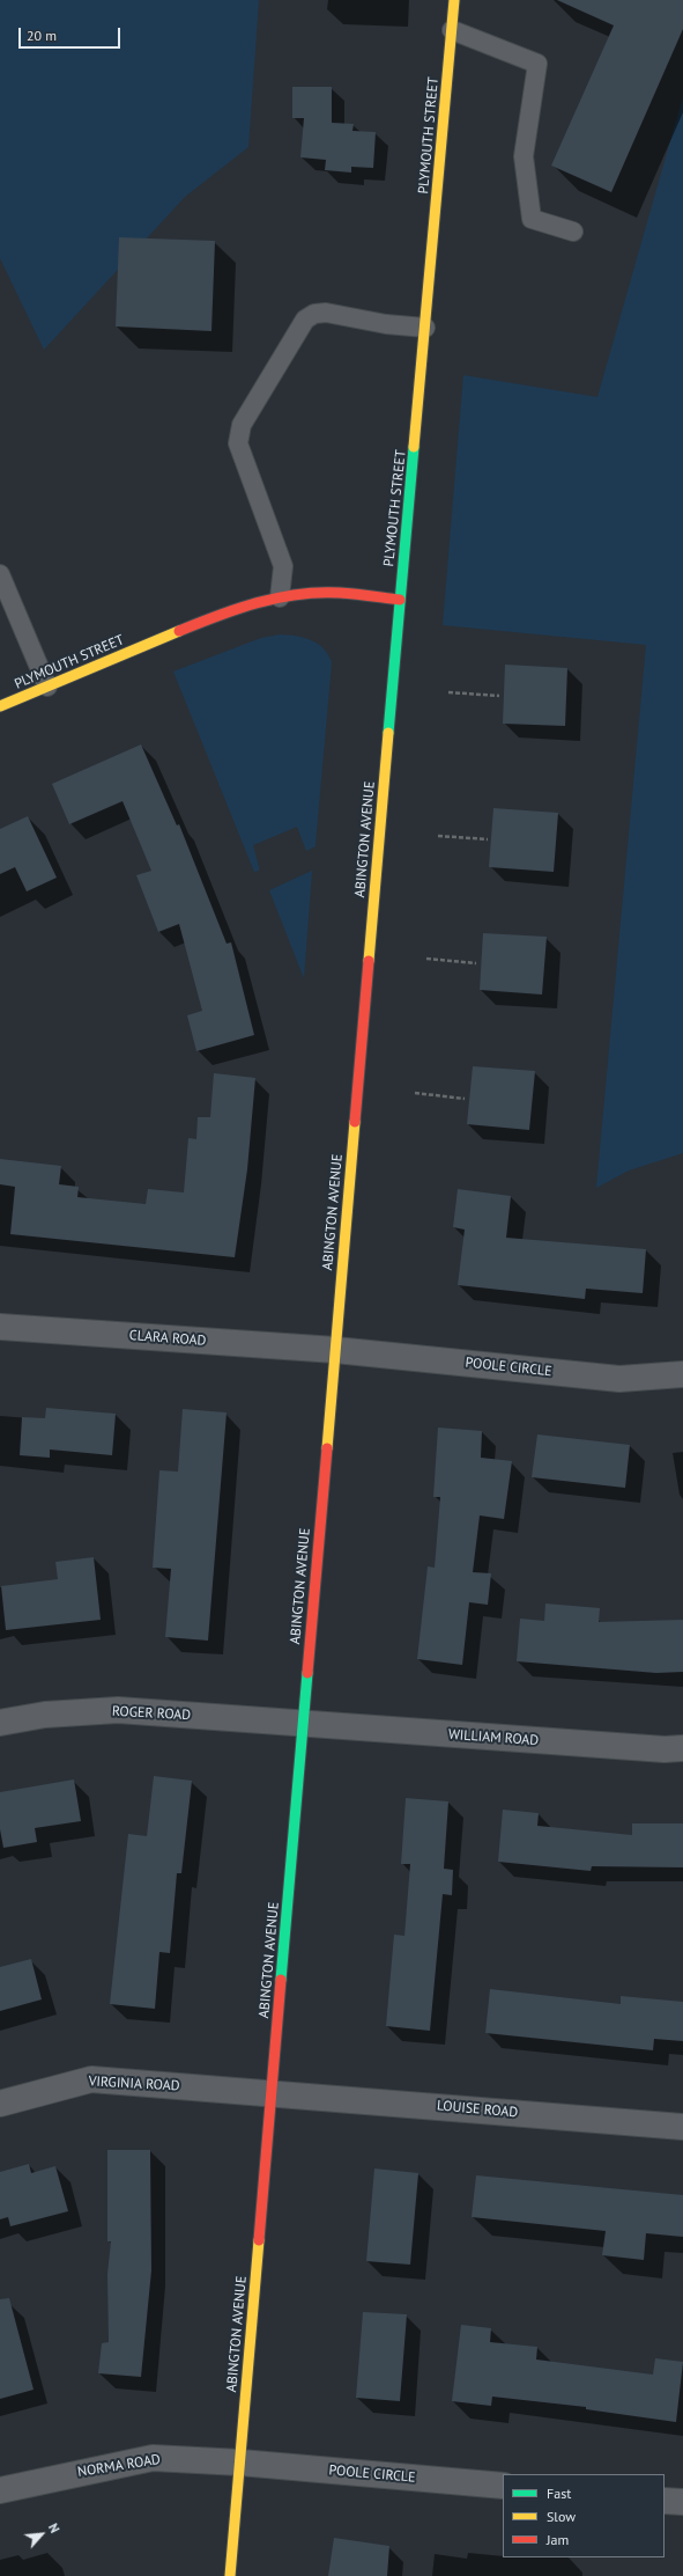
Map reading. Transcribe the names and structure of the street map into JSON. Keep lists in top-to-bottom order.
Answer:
{
  "streets": {
    "main road": ["PLYMOUTH STREET", "ABINGTON AVENUE"],
    "street": [
      "CLARA ROAD",
      "POOLE CIRCLE",
      "ROGER ROAD",
      "WILLIAM ROAD",
      "VIRGINIA ROAD",
      "LOUISE ROAD",
      "NORMA ROAD"
    ]
  },
  "crossings": [
    ["PLYMOUTH STREET", "ABINGTON AVENUE"],
    ["ABINGTON AVENUE", "CLARA ROAD"],
    ["ABINGTON AVENUE", "POOLE CIRCLE"],
    ["ABINGTON AVENUE", "ROGER ROAD"],
    ["ABINGTON AVENUE", "WILLIAM ROAD"],
    ["ABINGTON AVENUE", "VIRGINIA ROAD"],
    ["ABINGTON AVENUE", "LOUISE ROAD"],
    ["ABINGTON AVENUE", "NORMA ROAD"],
    ["CLARA ROAD", "POOLE CIRCLE"],
    ["POOLE CIRCLE", "NORMA ROAD"],
    ["ROGER ROAD", "WILLIAM ROAD"],
    ["VIRGINIA ROAD", "LOUISE ROAD"]
  ],
  "legend": ["Fast", "Slow", "Jam"],
  "scale_bar": "20 m",
  "north": "top right"
}
